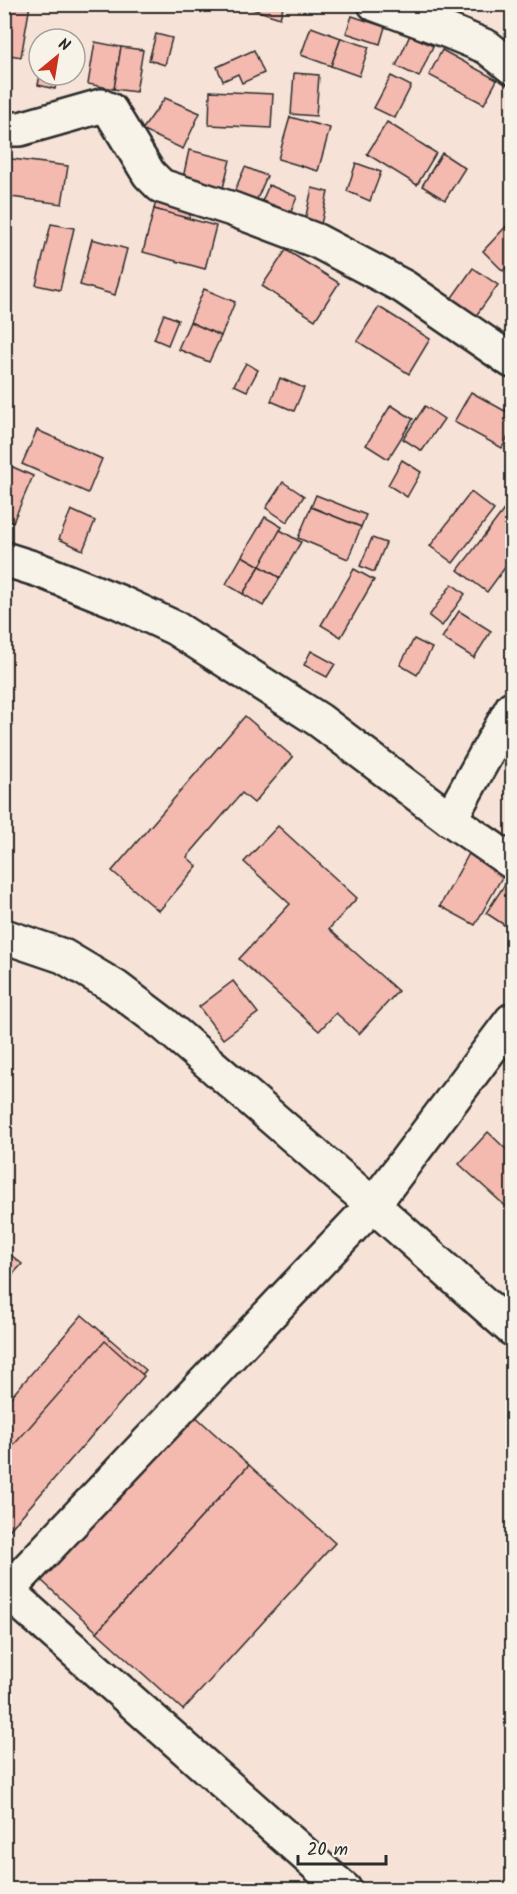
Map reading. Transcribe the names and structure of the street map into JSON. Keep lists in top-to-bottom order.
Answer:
{
  "scale_bar": "20 m",
  "north": "top right"
}
